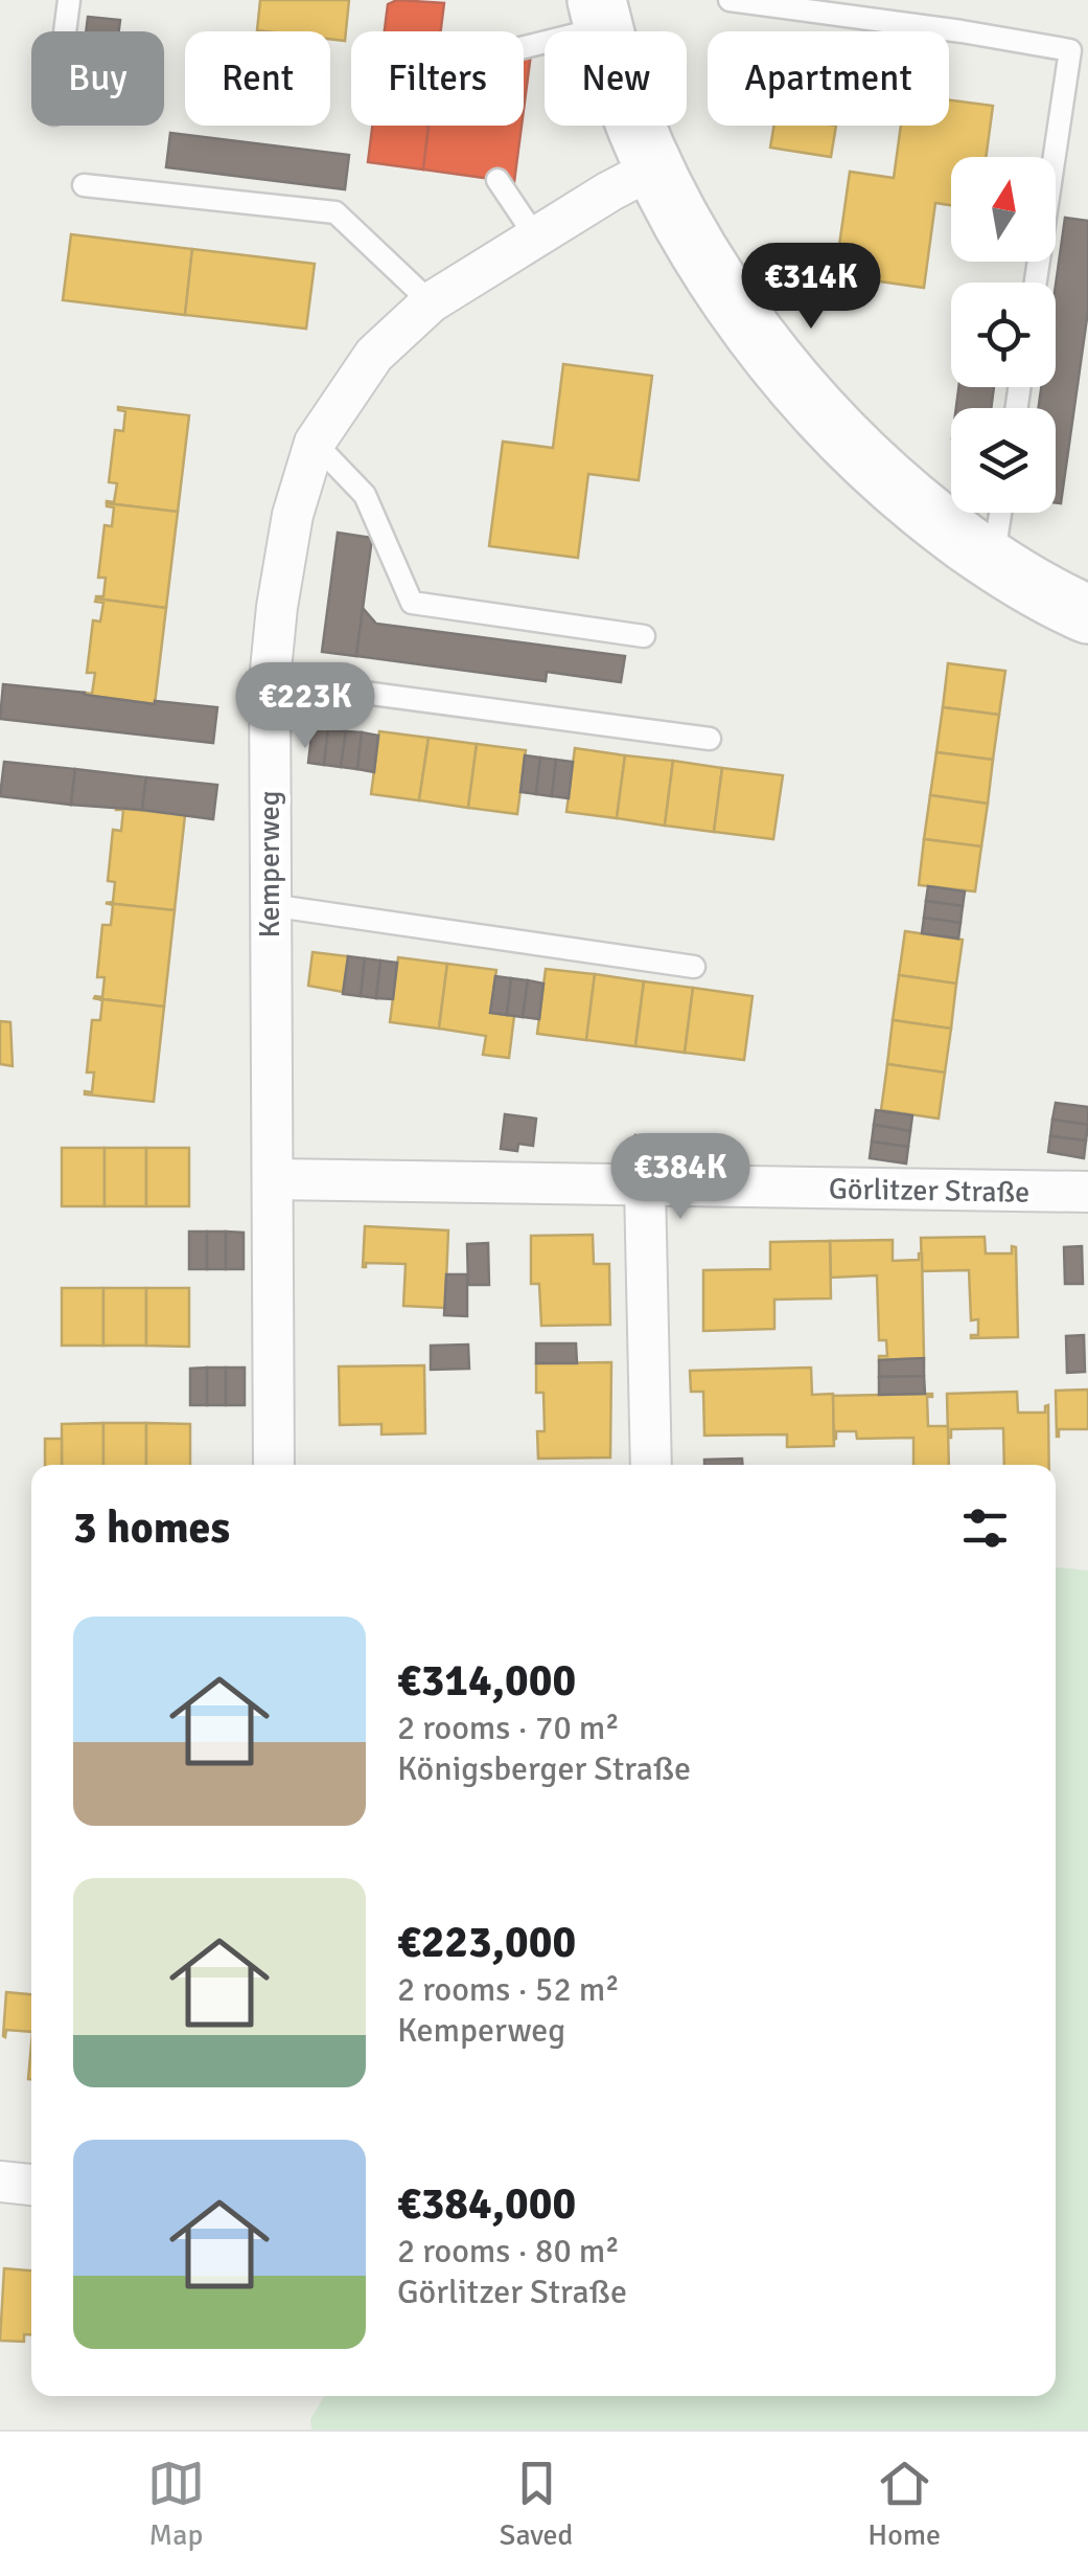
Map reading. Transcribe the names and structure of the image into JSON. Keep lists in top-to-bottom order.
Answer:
{
  "streets": {
    "street": ["Kemperweg", "Görlitzer Straße"]
  },
  "crossings": [
    ["Kemperweg", "Görlitzer Straße"]
  ],
  "north": "top",
  "page": {
    "chip": [
      "Buy",
      "Rent",
      "Filters",
      "New",
      "Apartment"
    ],
    "price": ["€314K", "€223K", "€384K"],
    "heading": "3 homes",
    "list": [
      {
        "name": "€314,000",
        "note": "2 rooms · 70 m² · Königsberger Straße"
      },
      {
        "name": "€223,000",
        "note": "2 rooms · 52 m² · Kemperweg"
      },
      {
        "name": "€384,000",
        "note": "2 rooms · 80 m² · Görlitzer Straße"
      }
    ],
    "tabs": ["Map", "Saved", "Home"]
  }
}
